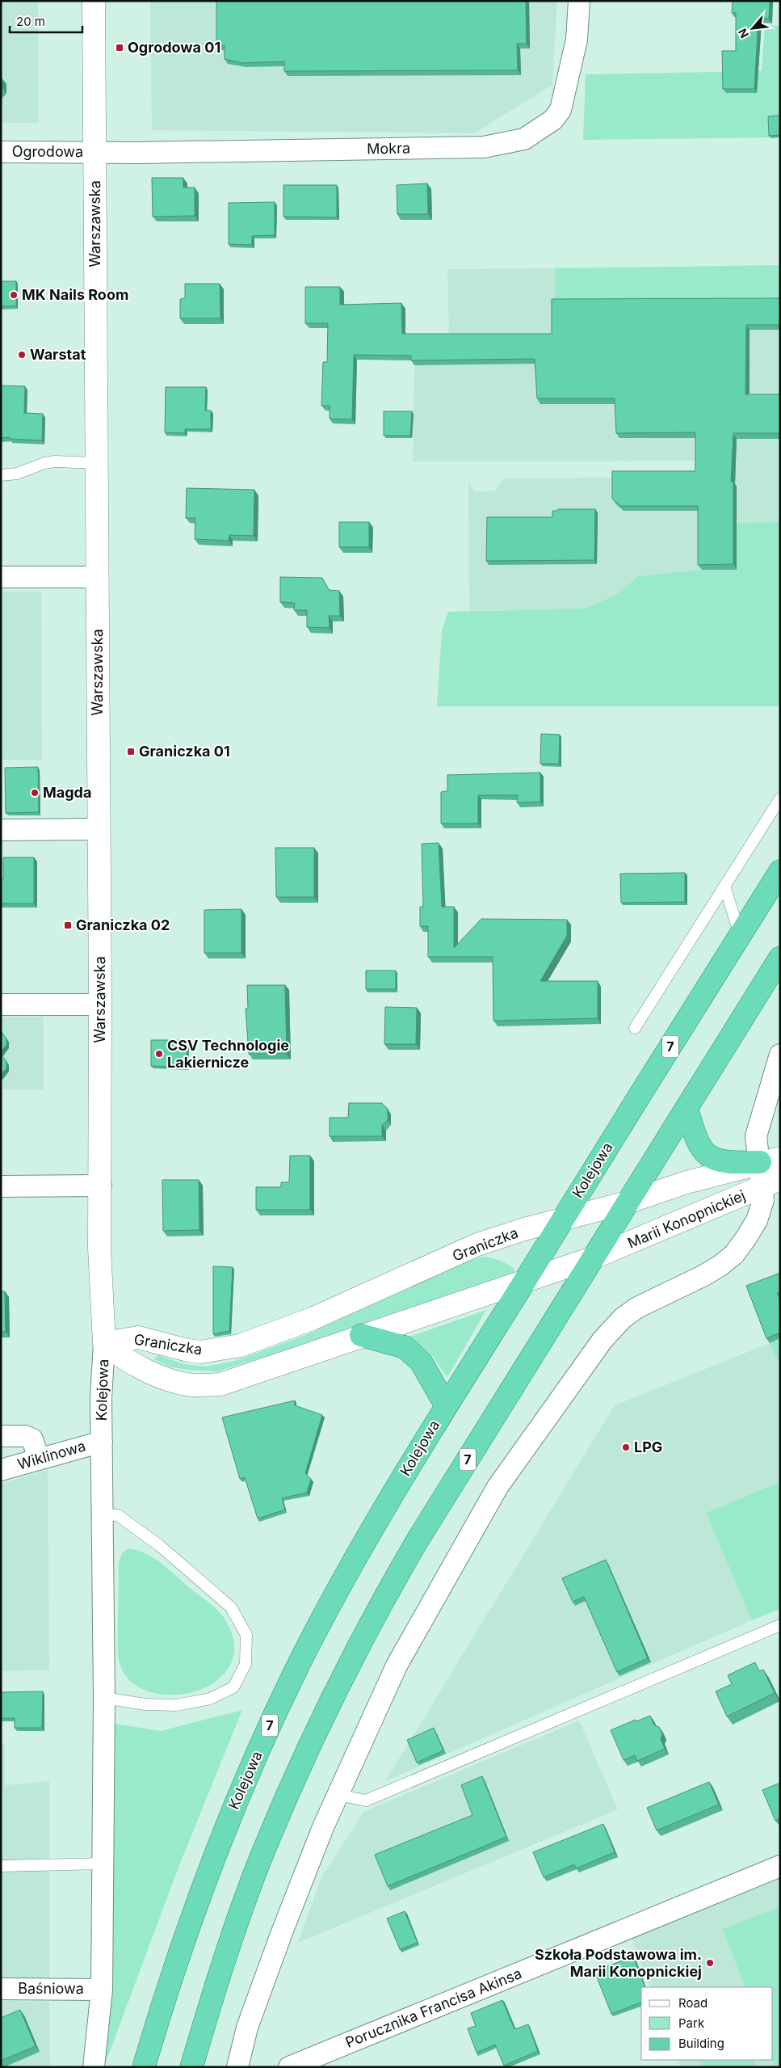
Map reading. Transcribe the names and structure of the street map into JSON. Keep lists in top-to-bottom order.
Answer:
{
  "streets": {
    "highway": ["7", "Kolejowa"],
    "street": [
      "Mokra",
      "Ogrodowa",
      "Warszawska",
      "Marii Konopnickiej",
      "Graniczka",
      "Wiklinowa",
      "Baśniowa",
      "Porucznika Francisa Akinsa"
    ]
  },
  "crossings": [
    ["Mokra", "Ogrodowa"],
    ["Mokra", "Warszawska"],
    ["Ogrodowa", "Warszawska"],
    ["Warszawska", "Kolejowa"],
    ["Warszawska", "Graniczka"],
    ["7", "Marii Konopnickiej"],
    ["7", "Graniczka"],
    ["Kolejowa", "Graniczka"],
    ["Kolejowa", "Wiklinowa"],
    ["Kolejowa", "Baśniowa"],
    ["Marii Konopnickiej", "Graniczka"]
  ],
  "places": {
    "transit": ["Ogrodowa 01", "Graniczka 01", "Graniczka 02"],
    "other": [
      "MK Nails Room",
      "Warstat",
      "Magda",
      "CSV Technologie Lakiernicze",
      "LPG",
      "Szkoła Podstawowa im. Marii Konopnickiej"
    ]
  },
  "legend": ["Road", "Park", "Building"],
  "scale_bar": "20 m",
  "north": "bottom left"
}
